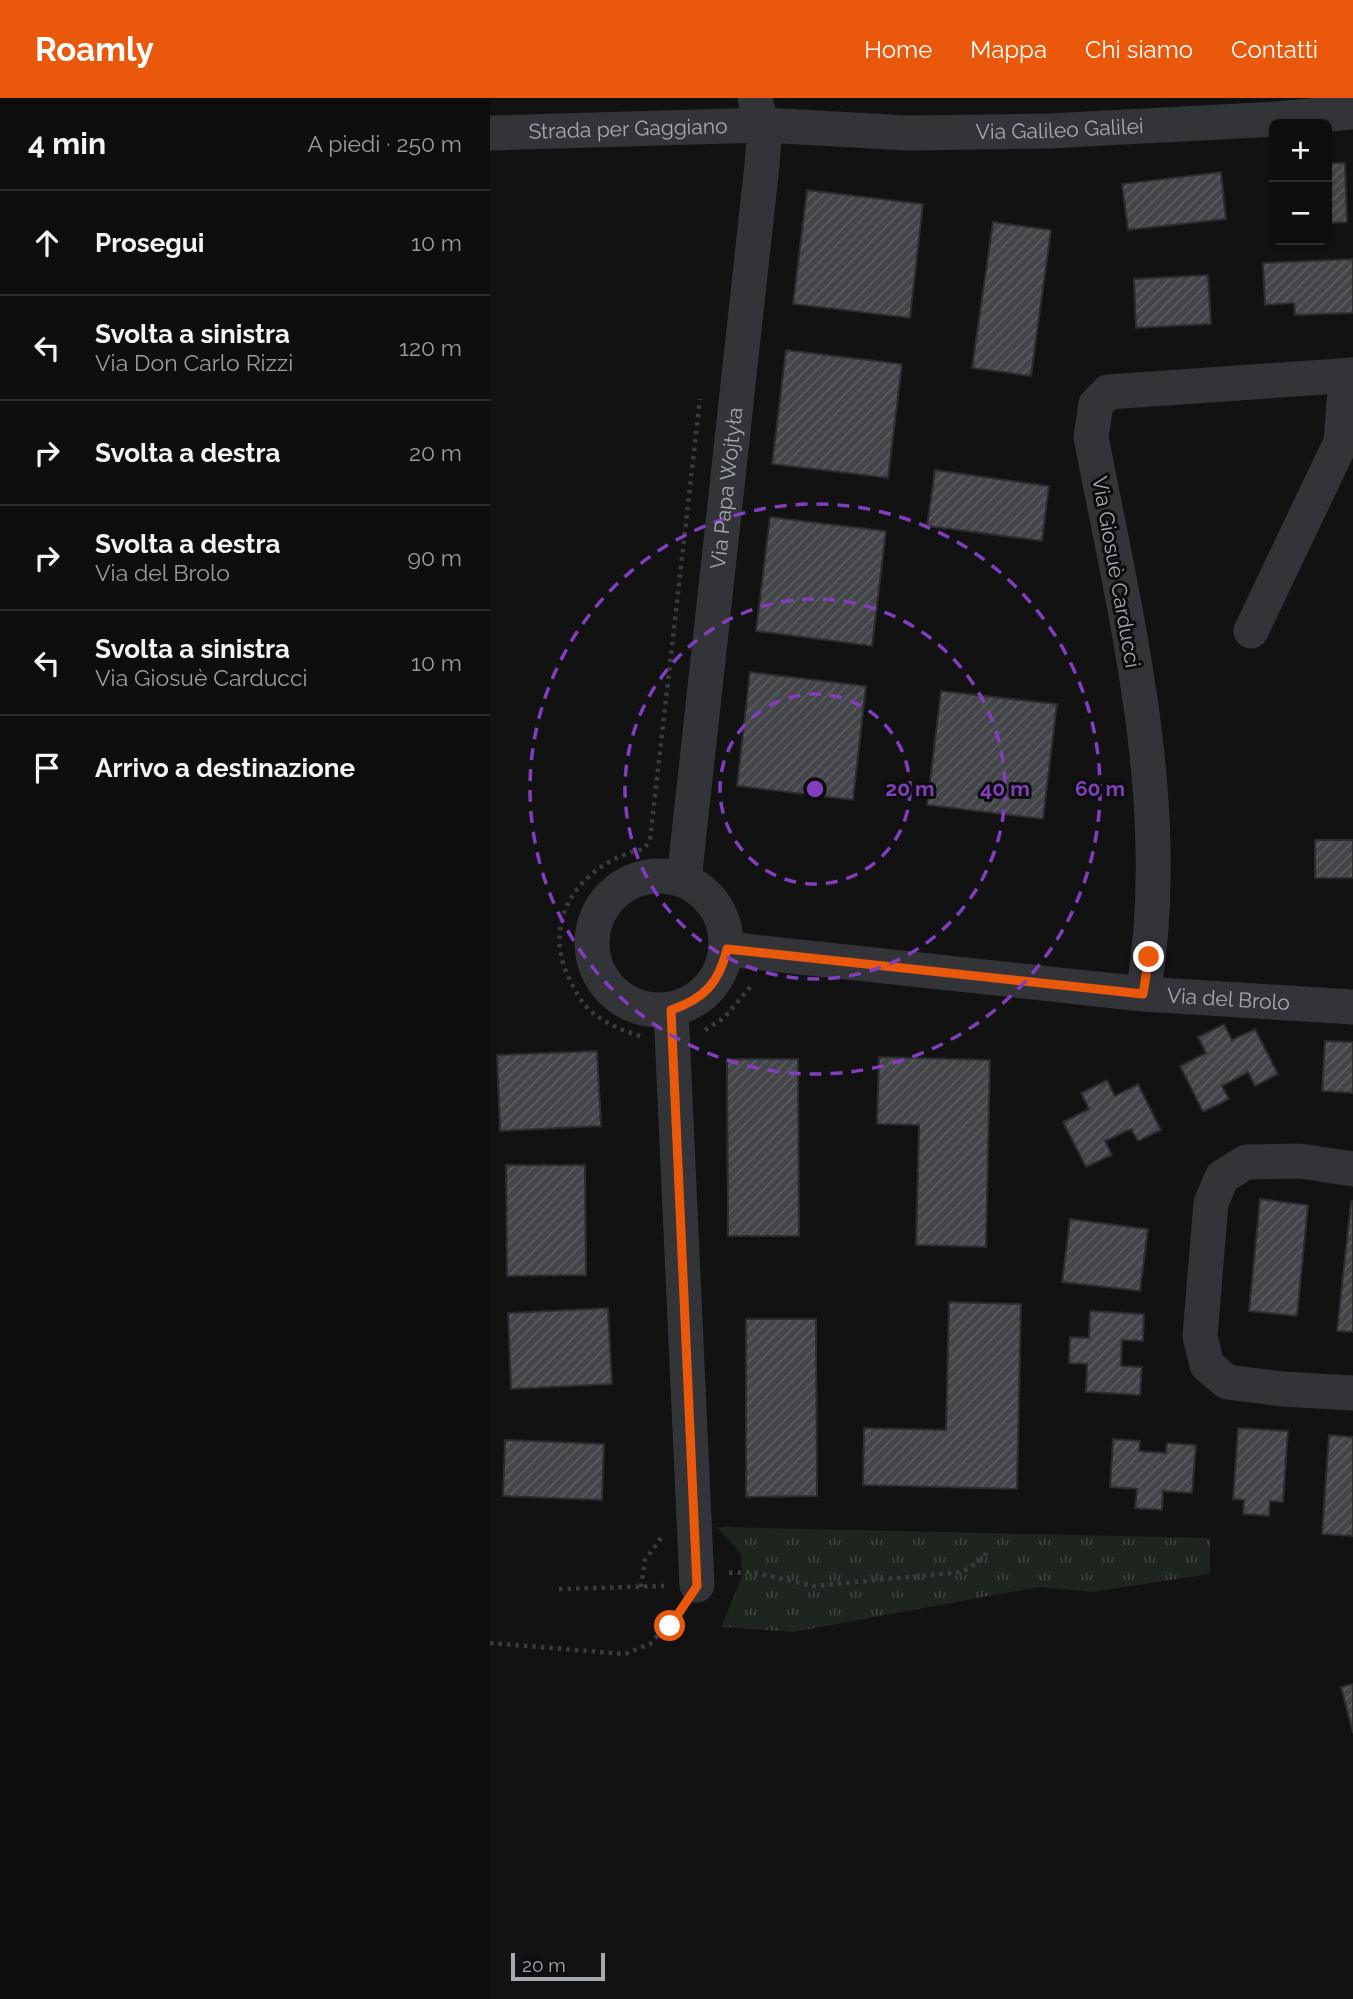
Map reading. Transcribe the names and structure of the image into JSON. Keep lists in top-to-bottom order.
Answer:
{
  "streets": {
    "street": [
      "Strada per Gaggiano",
      "Via Galileo Galilei",
      "Via Papa Wojtyła",
      "Via Giosuè Carducci",
      "Via del Brolo"
    ]
  },
  "crossings": [
    ["Strada per Gaggiano", "Via Galileo Galilei"],
    ["Strada per Gaggiano", "Via Papa Wojtyła"],
    ["Via Galileo Galilei", "Via Papa Wojtyła"],
    ["Via Papa Wojtyła", "Via del Brolo"],
    ["Via Giosuè Carducci", "Via del Brolo"]
  ],
  "scale_bar": "20 m",
  "page": {
    "header": "Roamly",
    "nav": [
      "Home",
      "Mappa",
      "Chi siamo",
      "Contatti"
    ],
    "heading": ["4 min", "A piedi · 250 m"],
    "map_buttons": ["+", "−"],
    "list": [
      ["Prosegui", "10 m"],
      ["Svolta a sinistra", "Via Don Carlo Rizzi", "120 m"],
      ["Svolta a destra", "20 m"],
      ["Svolta a destra", "Via del Brolo", "90 m"],
      ["Svolta a sinistra", "Via Giosuè Carducci", "10 m"],
      "Arrivo a destinazione"
    ],
    "scale": "20 m"
  },
  "rings": ["20 m", "40 m", "60 m"]
}
